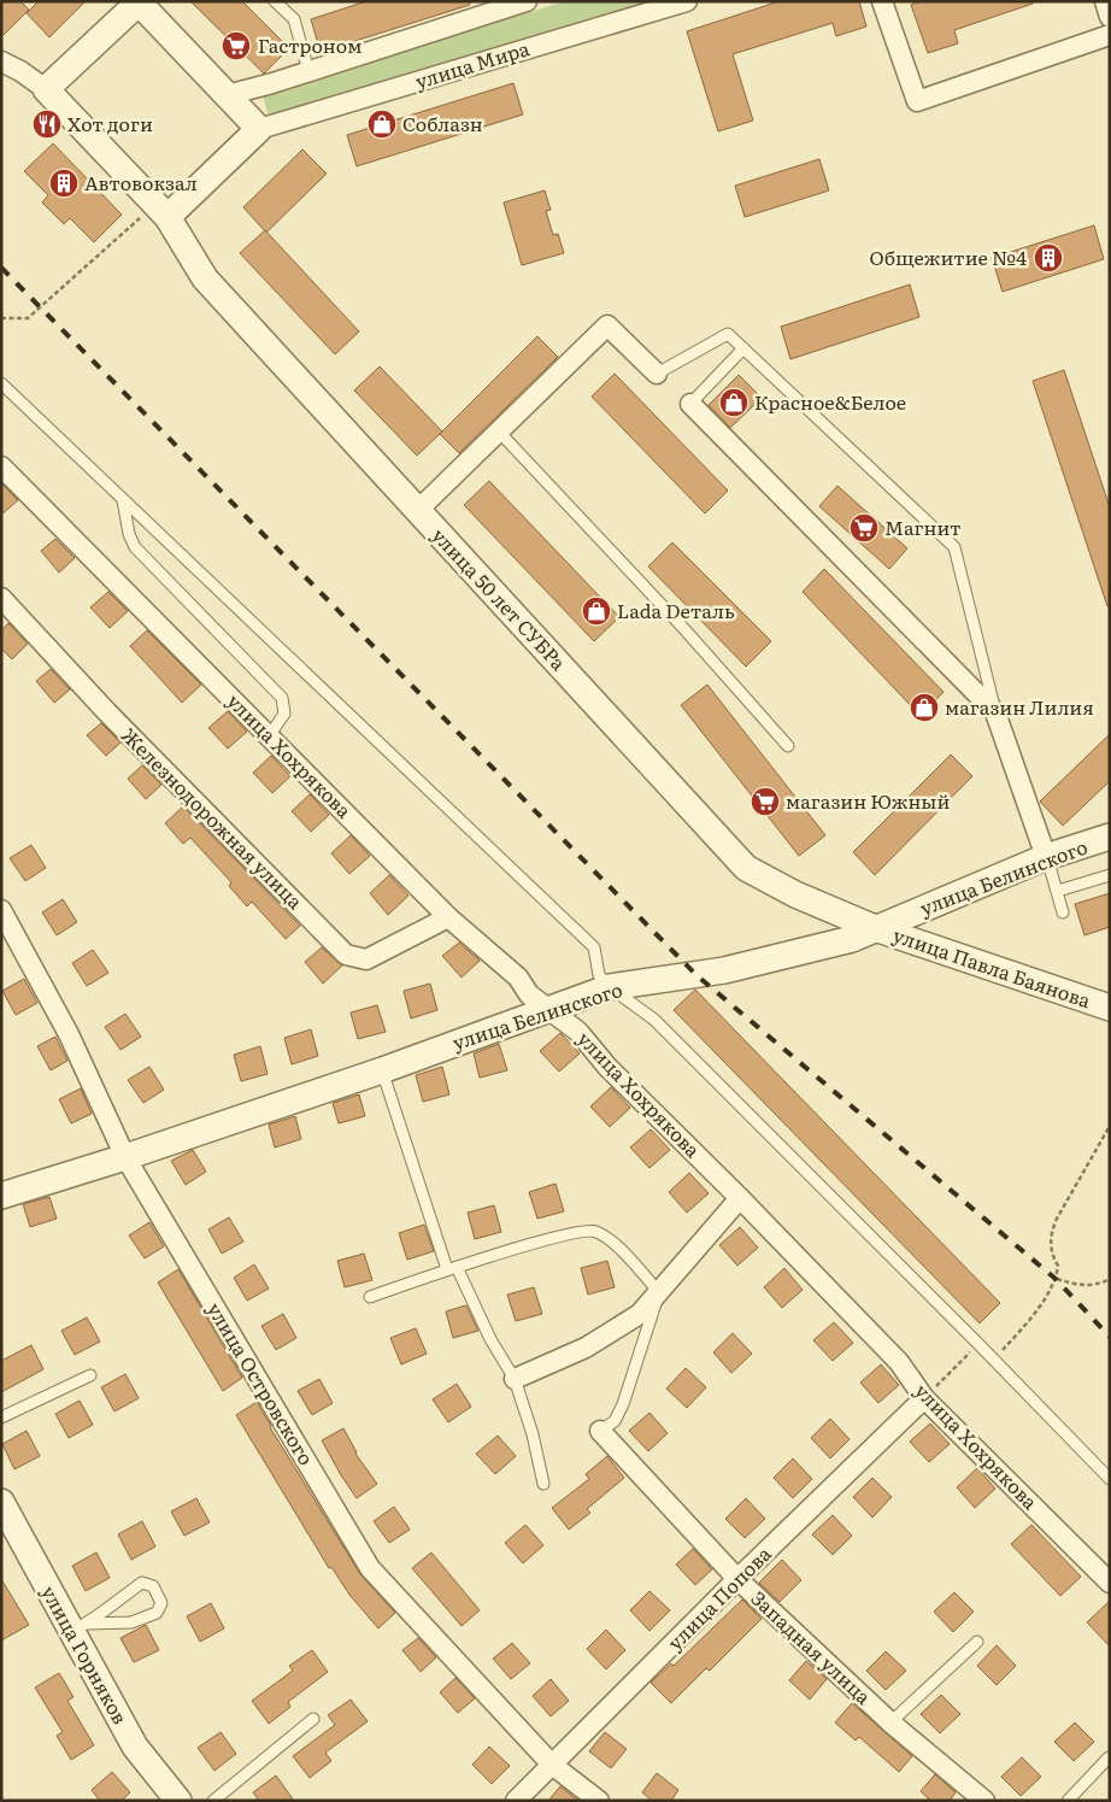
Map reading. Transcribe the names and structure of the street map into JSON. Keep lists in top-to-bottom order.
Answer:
{
  "streets": {
    "street": [
      "улица Мира",
      "улица 50 лет СУБРа",
      "улица Хохрякова",
      "Железнодорожная улица",
      "улица Белинского",
      "улица Павла Баянова",
      "улица Островского",
      "улица Попова",
      "Западная улица",
      "улица Горняков"
    ]
  },
  "crossings": [
    ["улица 50 лет СУБРа", "улица Белинского"],
    ["улица 50 лет СУБРа", "улица Павла Баянова"],
    ["улица Хохрякова", "Железнодорожная улица"],
    ["улица Хохрякова", "улица Белинского"],
    ["улица Хохрякова", "улица Попова"],
    ["улица Белинского", "улица Павла Баянова"],
    ["улица Белинского", "улица Островского"],
    ["улица Островского", "улица Попова"],
    ["улица Попова", "Западная улица"]
  ],
  "places": {
    "supermarket": ["Гастроном", "Магнит", "магазин Южный"],
    "restaurant": ["Хот доги"],
    "shop": [
      "Соблазн",
      "Красное&Белое",
      "Lada Dеталь",
      "магазин Лилия"
    ],
    "building": ["Автовокзал", "Общежитие №4"]
  }
}
